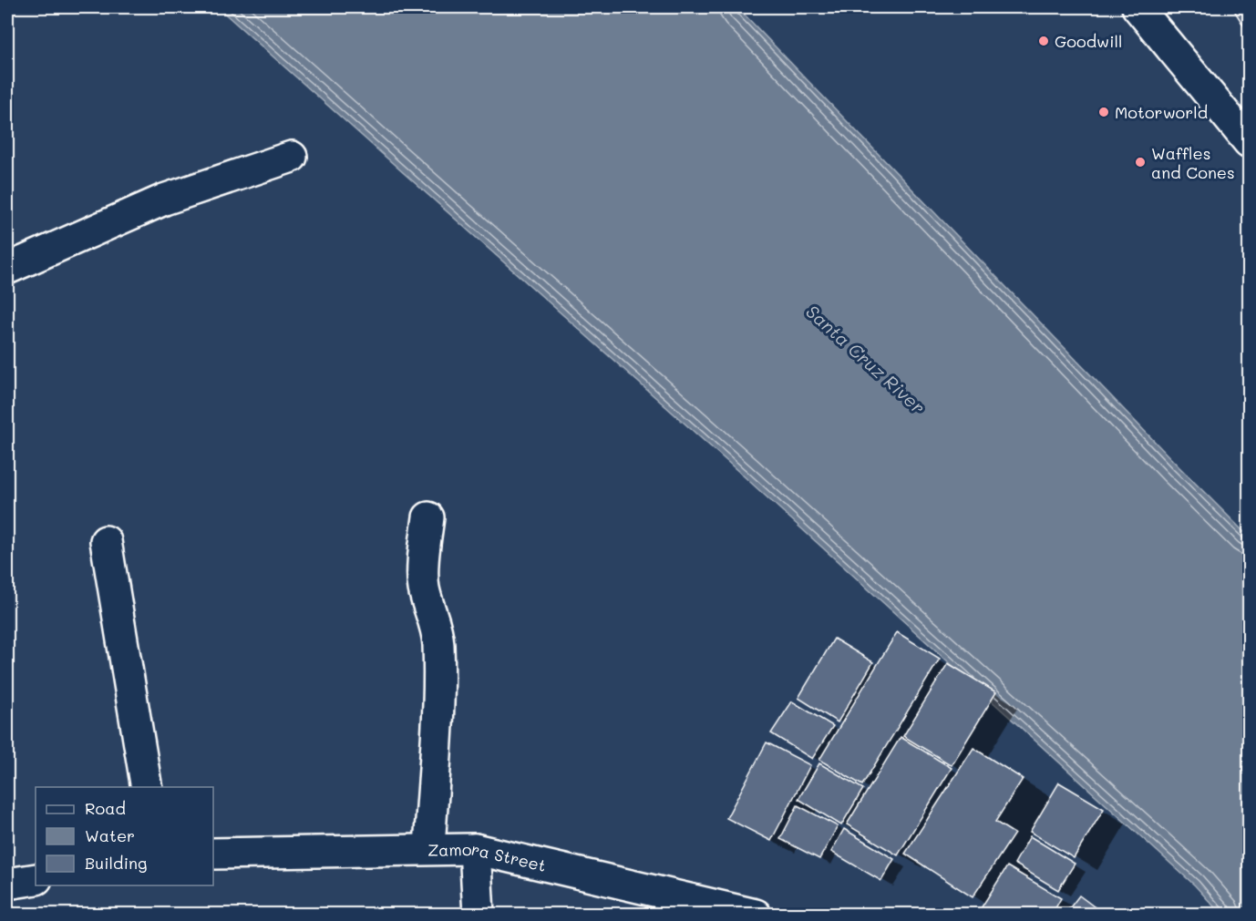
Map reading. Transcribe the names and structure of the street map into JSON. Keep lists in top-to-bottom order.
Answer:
{
  "streets": {
    "street": ["Zamora Street"]
  },
  "water": ["Santa Cruz River"],
  "places": ["Goodwill", "Motorworld", "Waffles and Cones"],
  "legend": ["Road", "Water", "Building"]
}
